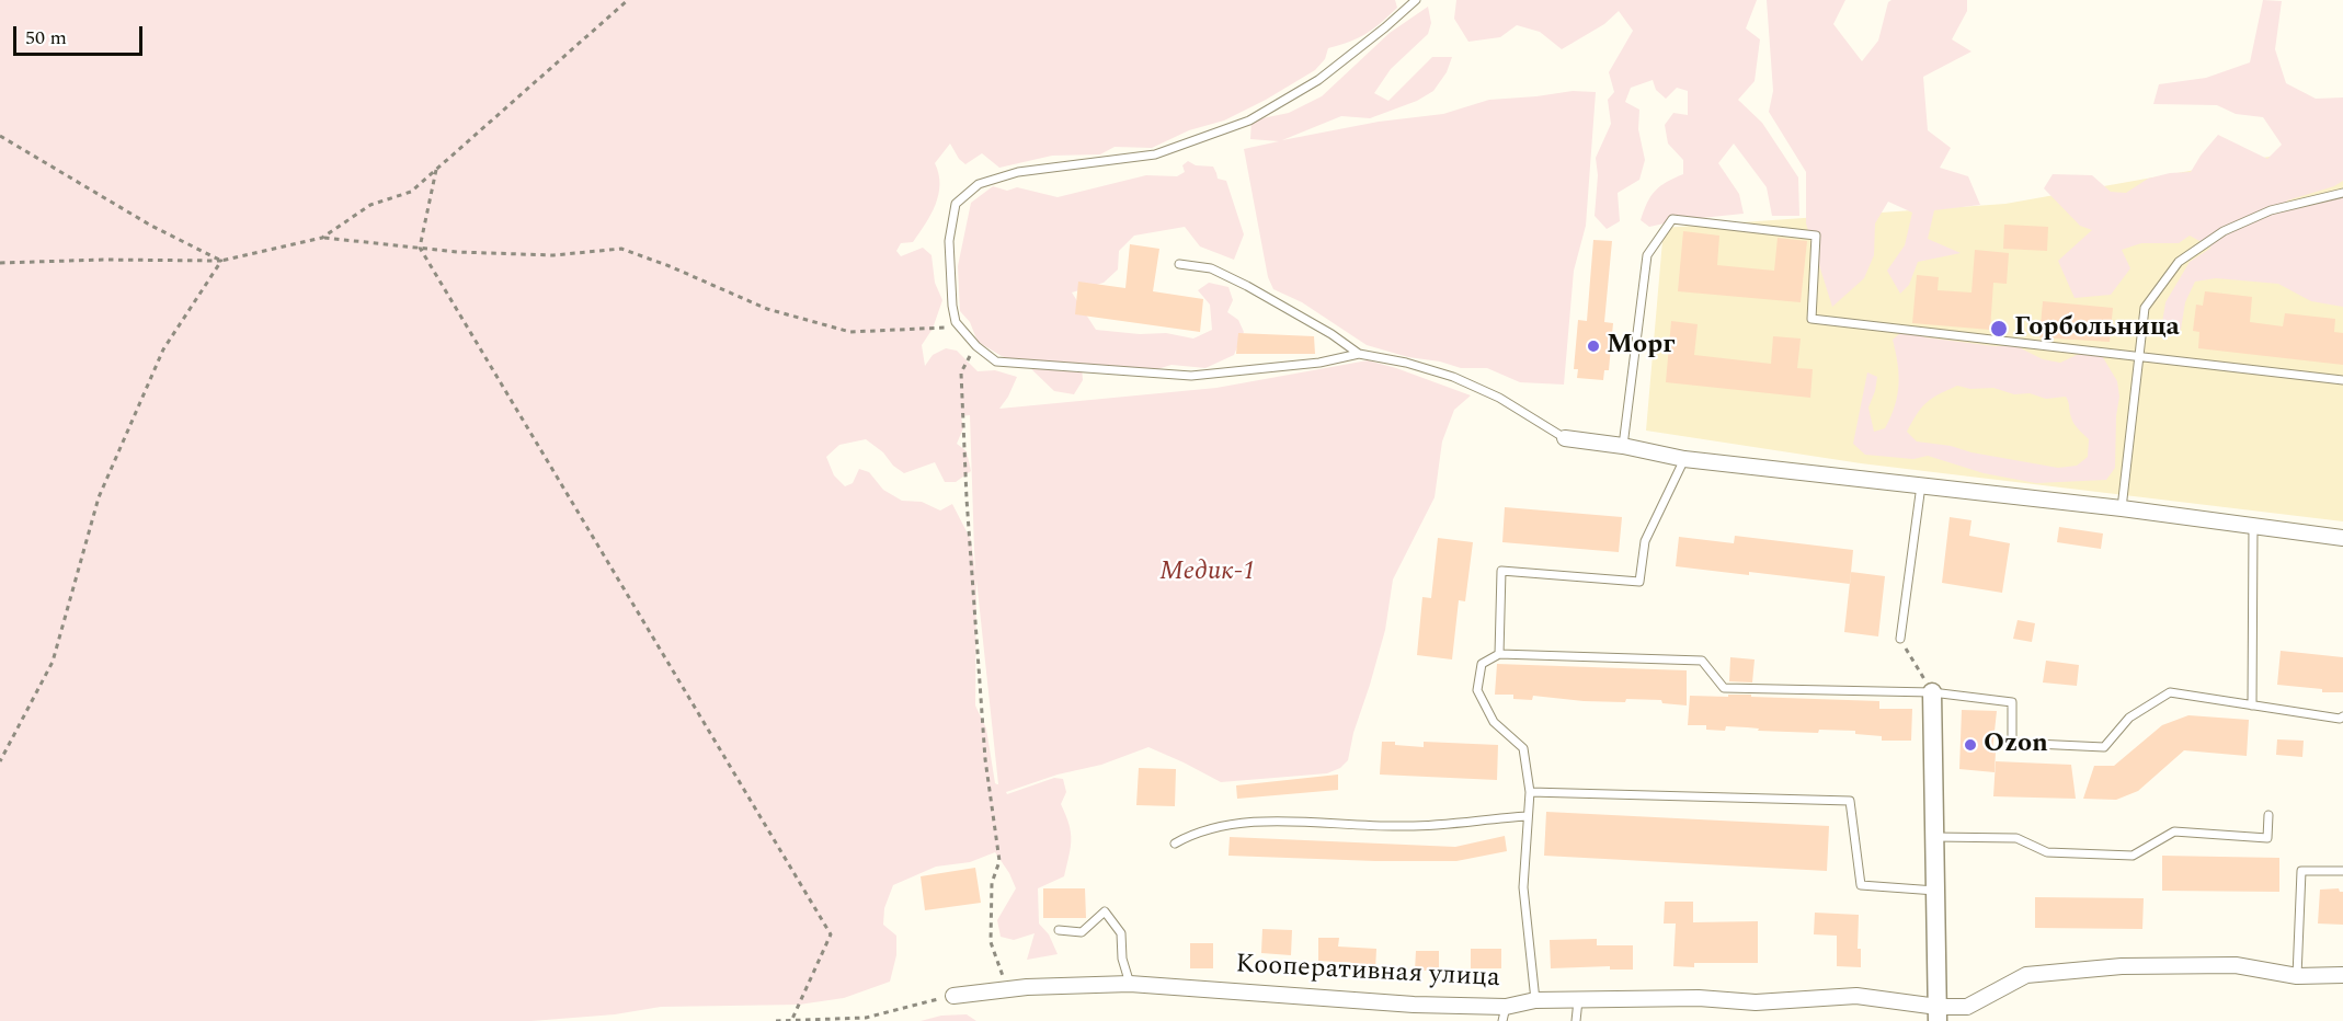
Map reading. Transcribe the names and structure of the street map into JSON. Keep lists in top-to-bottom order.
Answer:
{
  "streets": {
    "street": ["Кооперативная улица"]
  },
  "parks": ["Медик-1"],
  "places": ["Горбольница", "Морг", "Ozon"],
  "scale_bar": "50 m"
}
